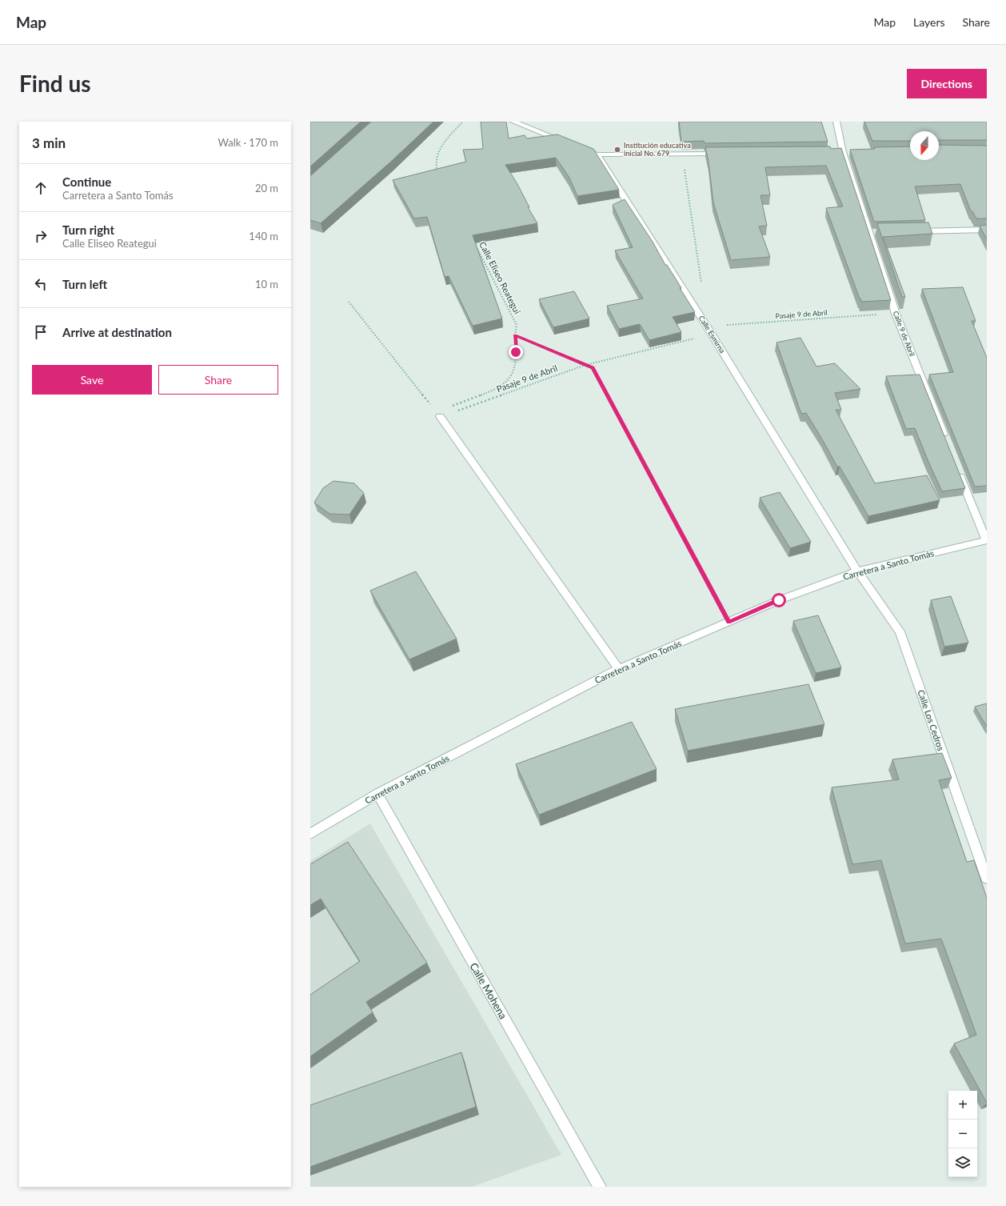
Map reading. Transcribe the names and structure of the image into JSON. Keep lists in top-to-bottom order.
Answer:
{
  "streets": {
    "street": [
      "Calle 9 de Abril",
      "Calle Esmirna",
      "Carretera a Santo Tomás",
      "Calle Los Cedros",
      "Calle Mohena"
    ],
    "path": ["Calle Eliseo Reategui", "Pasaje 9 de Abril"]
  },
  "crossings": [
    ["Calle Eliseo Reategui", "Pasaje 9 de Abril"],
    ["Pasaje 9 de Abril", "Calle 9 de Abril"],
    ["Pasaje 9 de Abril", "Calle Esmirna"],
    ["Calle Esmirna", "Carretera a Santo Tomás"],
    ["Calle Esmirna", "Calle Los Cedros"],
    ["Carretera a Santo Tomás", "Calle Los Cedros"],
    ["Carretera a Santo Tomás", "Calle Mohena"]
  ],
  "places": ["Institución educativa inicial No. 679"],
  "north": "bottom",
  "page": {
    "header": "Map",
    "nav": ["Map", "Layers", "Share"],
    "buttons": [
      "Directions",
      ["Save", "Share"]
    ],
    "title": "Find us",
    "heading": ["3 min", "Walk · 170 m"],
    "list": [
      ["Continue", "Carretera a Santo Tomás", "20 m"],
      ["Turn right", "Calle Eliseo Reategui", "140 m"],
      ["Turn left", "10 m"],
      "Arrive at destination"
    ],
    "map_buttons": ["+", "−"]
  }
}
